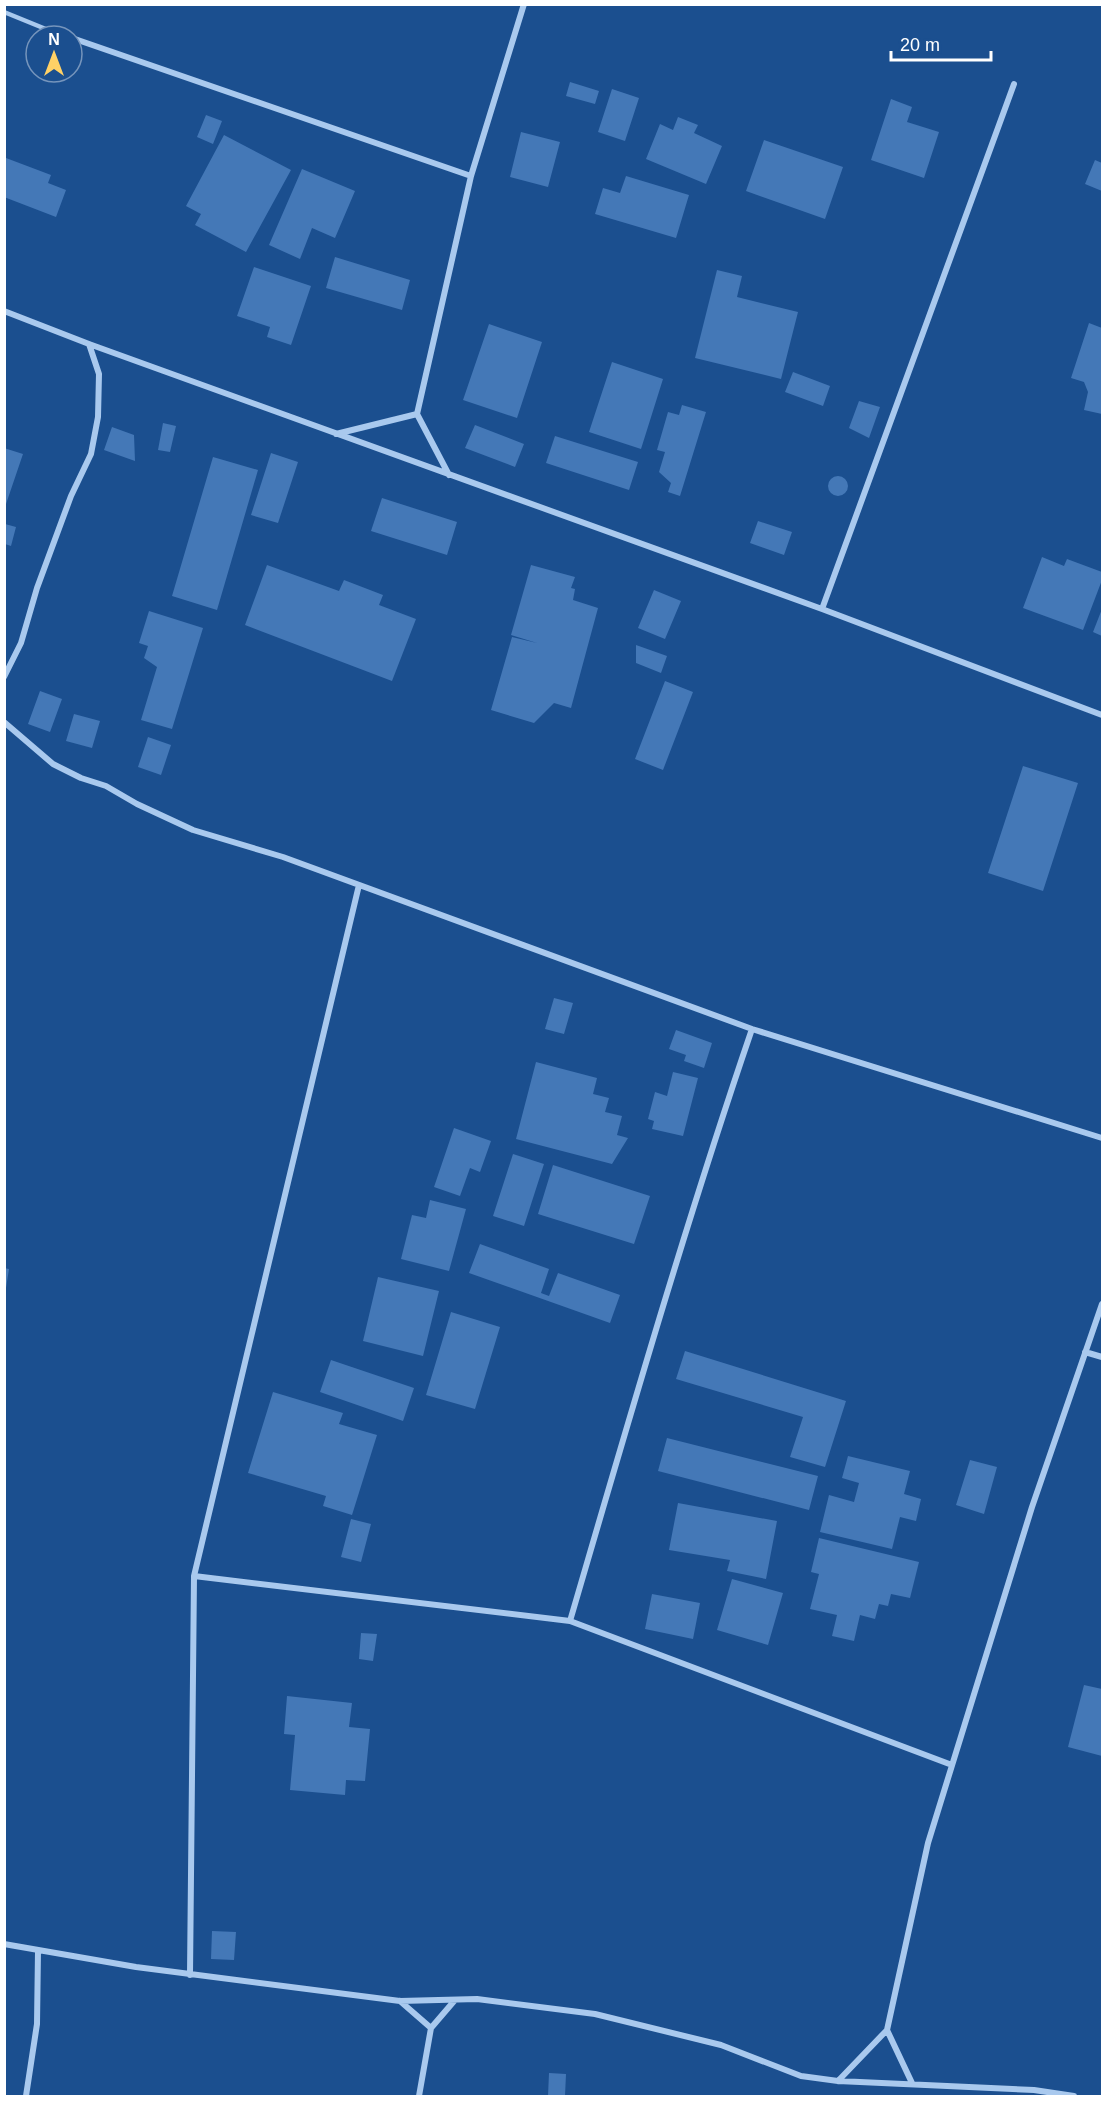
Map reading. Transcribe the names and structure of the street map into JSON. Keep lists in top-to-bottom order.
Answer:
{
  "scale_bar": "20 m",
  "north": "top"
}
